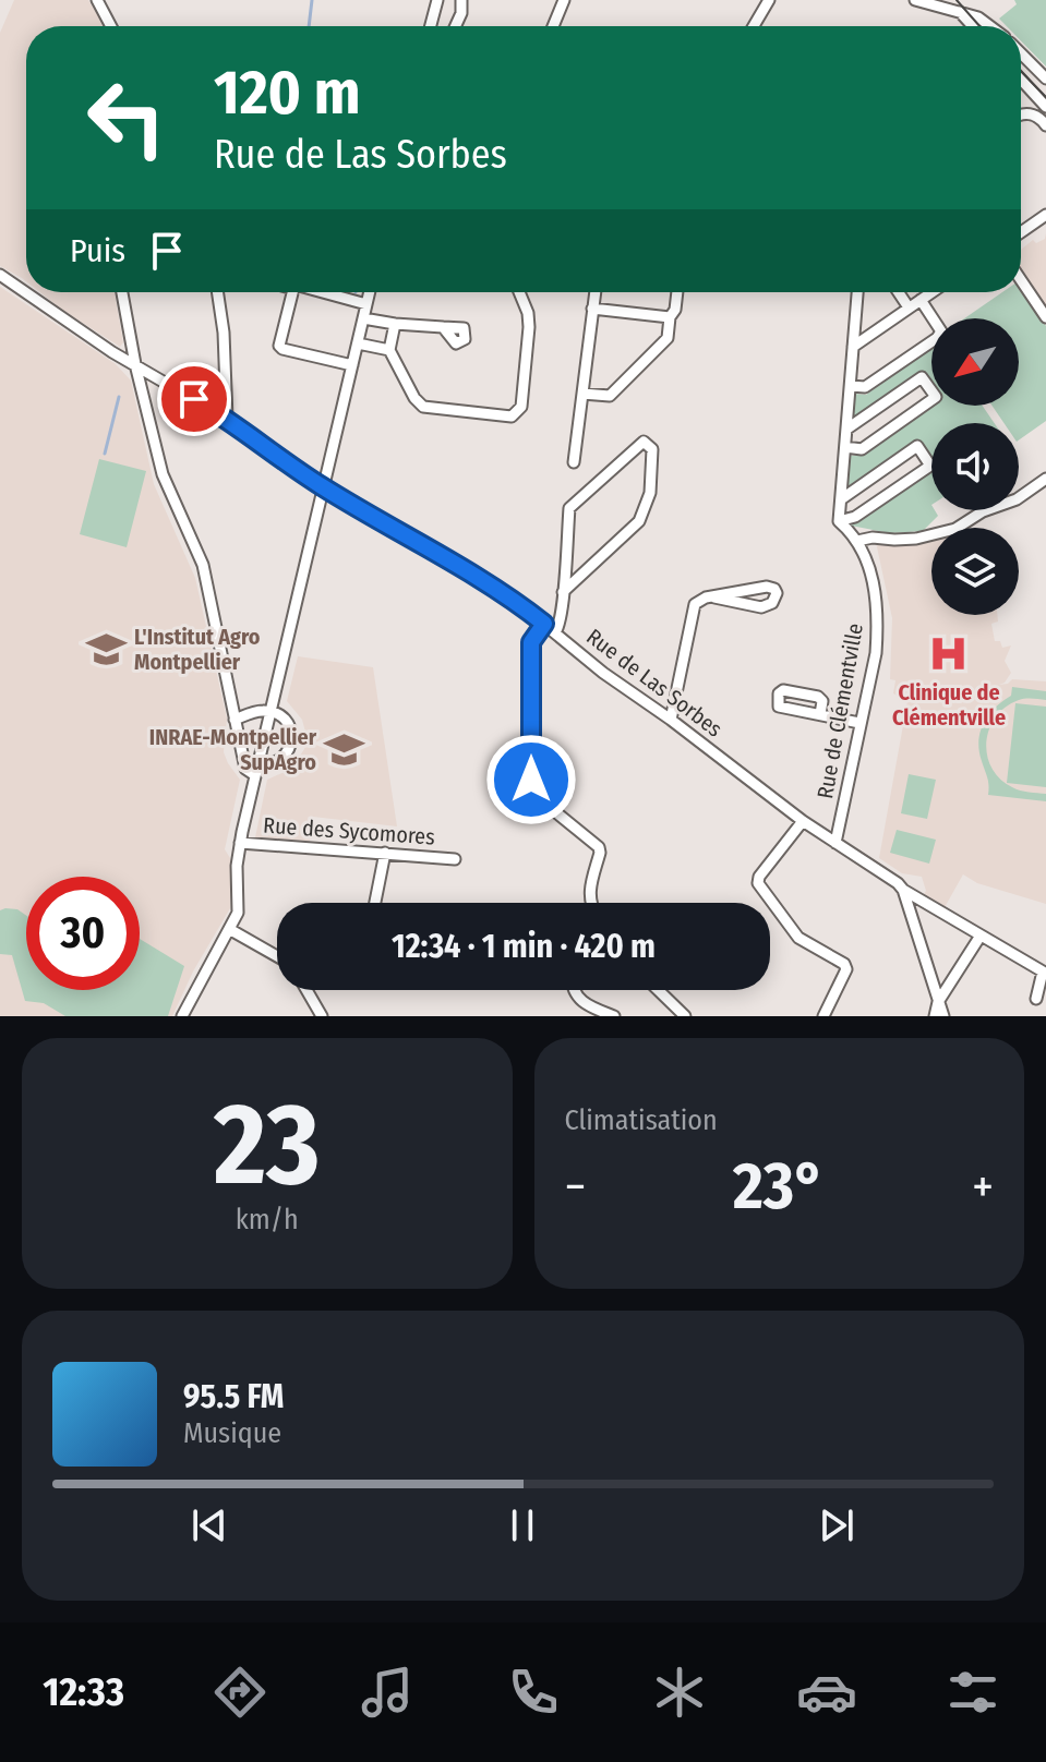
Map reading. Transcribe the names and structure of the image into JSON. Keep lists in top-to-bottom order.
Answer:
{
  "streets": {
    "street": ["Rue de Las Sorbes", "Rue de Clémentville", "Rue des Sycomores"]
  },
  "crossings": [
    ["Rue de Las Sorbes", "Rue de Clémentville"]
  ],
  "places": {
    "school or university": ["L'Institut Agro Montpellier", "INRAE-Montpellier SupAgro"],
    "hospital": ["Clinique de Clémentville"]
  },
  "north": "bottom left",
  "page": {
    "turn": ["120 m", "Rue de Las Sorbes"],
    "then": "Puis",
    "limit": "30",
    "trip": "12:34 · 1 min · 420 m",
    "tile": [
      ["23", "km/h"],
      "Climatisation"
    ],
    "heat": ["−", "23°", "+"],
    "song": ["95.5 FM", "Musique"],
    "tabs": "12:33"
  }
}
